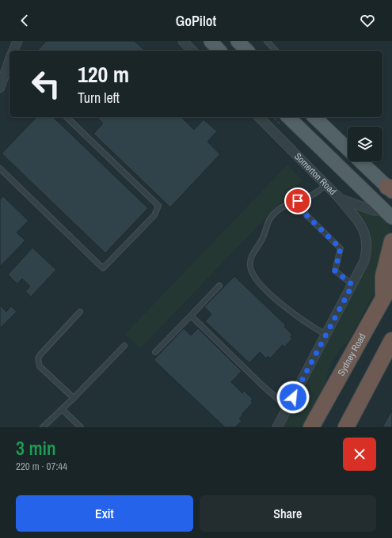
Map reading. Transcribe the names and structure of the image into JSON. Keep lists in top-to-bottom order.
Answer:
{
  "streets": {
    "highway": ["Sydney Road"],
    "main road": ["Somerton Road"]
  },
  "page": {
    "header": "GoPilot",
    "turn": ["120 m", "Turn left"],
    "heading": ["3 min", "220 m · 07:44"],
    "buttons": ["Exit", "Share"]
  }
}
